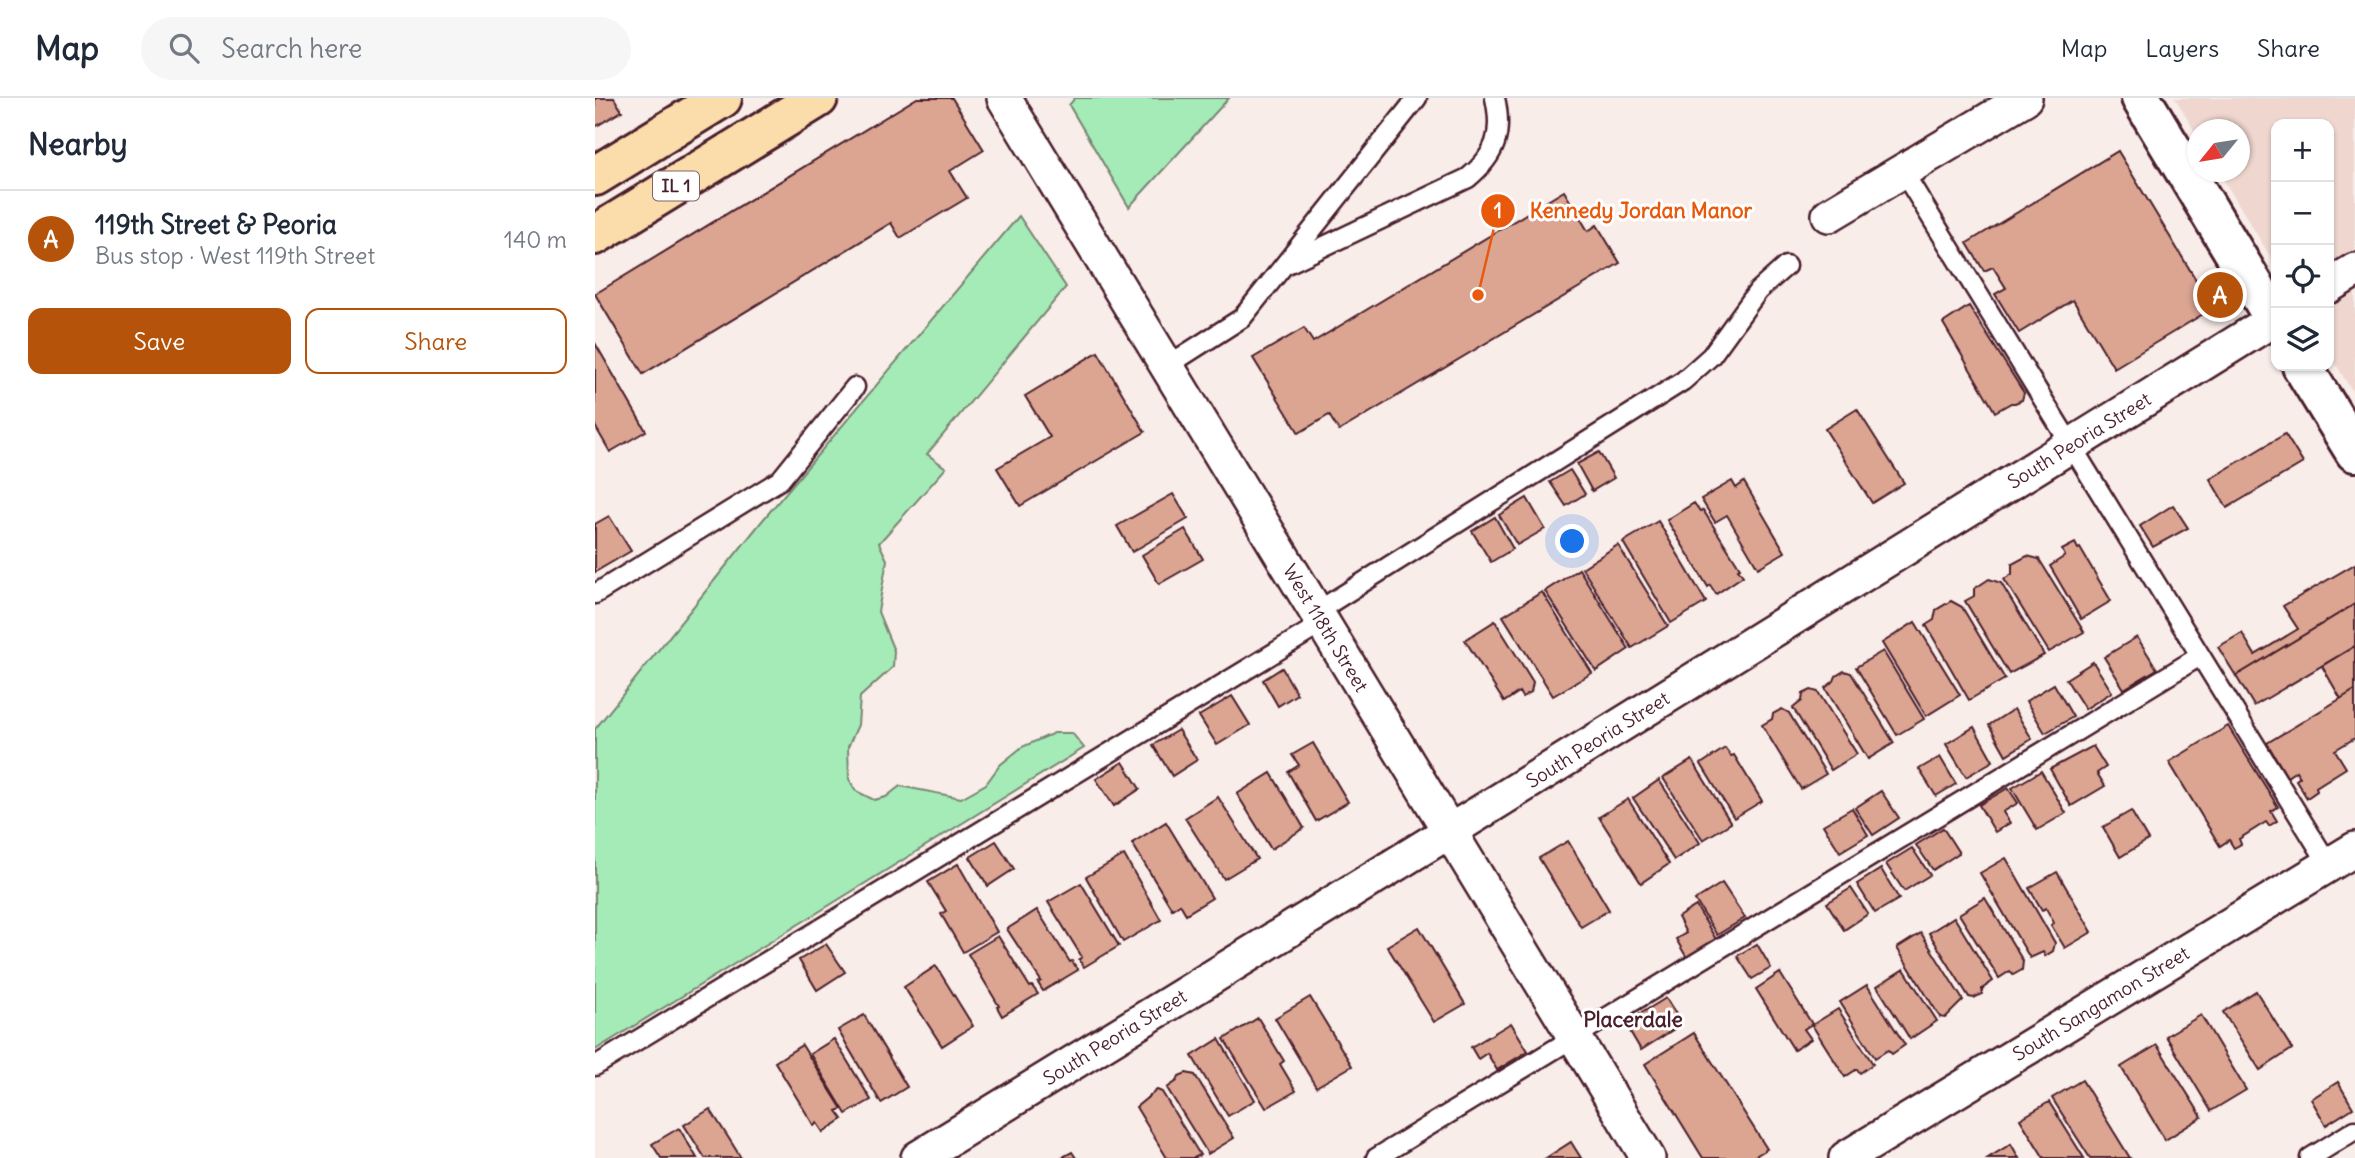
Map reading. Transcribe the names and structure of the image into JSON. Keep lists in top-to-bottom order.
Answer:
{
  "streets": {
    "main road": ["IL 1"],
    "street": ["South Peoria Street", "West 118th Street", "South Sangamon Street"]
  },
  "crossings": [
    ["South Peoria Street", "West 118th Street"]
  ],
  "districts": ["Placerdale"],
  "places": ["Kennedy Jordan Manor"],
  "north": "bottom left",
  "page": {
    "header": "Map",
    "search": "Search here",
    "nav": ["Map", "Layers", "Share"],
    "heading": "Nearby",
    "map_buttons": ["+", "−"],
    "list": [
      {
        "mark": "A",
        "name": "119th Street & Peoria",
        "note": "Bus stop · West 119th Street",
        "value": "140 m"
      }
    ],
    "pins": "A",
    "buttons": ["Save", "Share"]
  }
}
